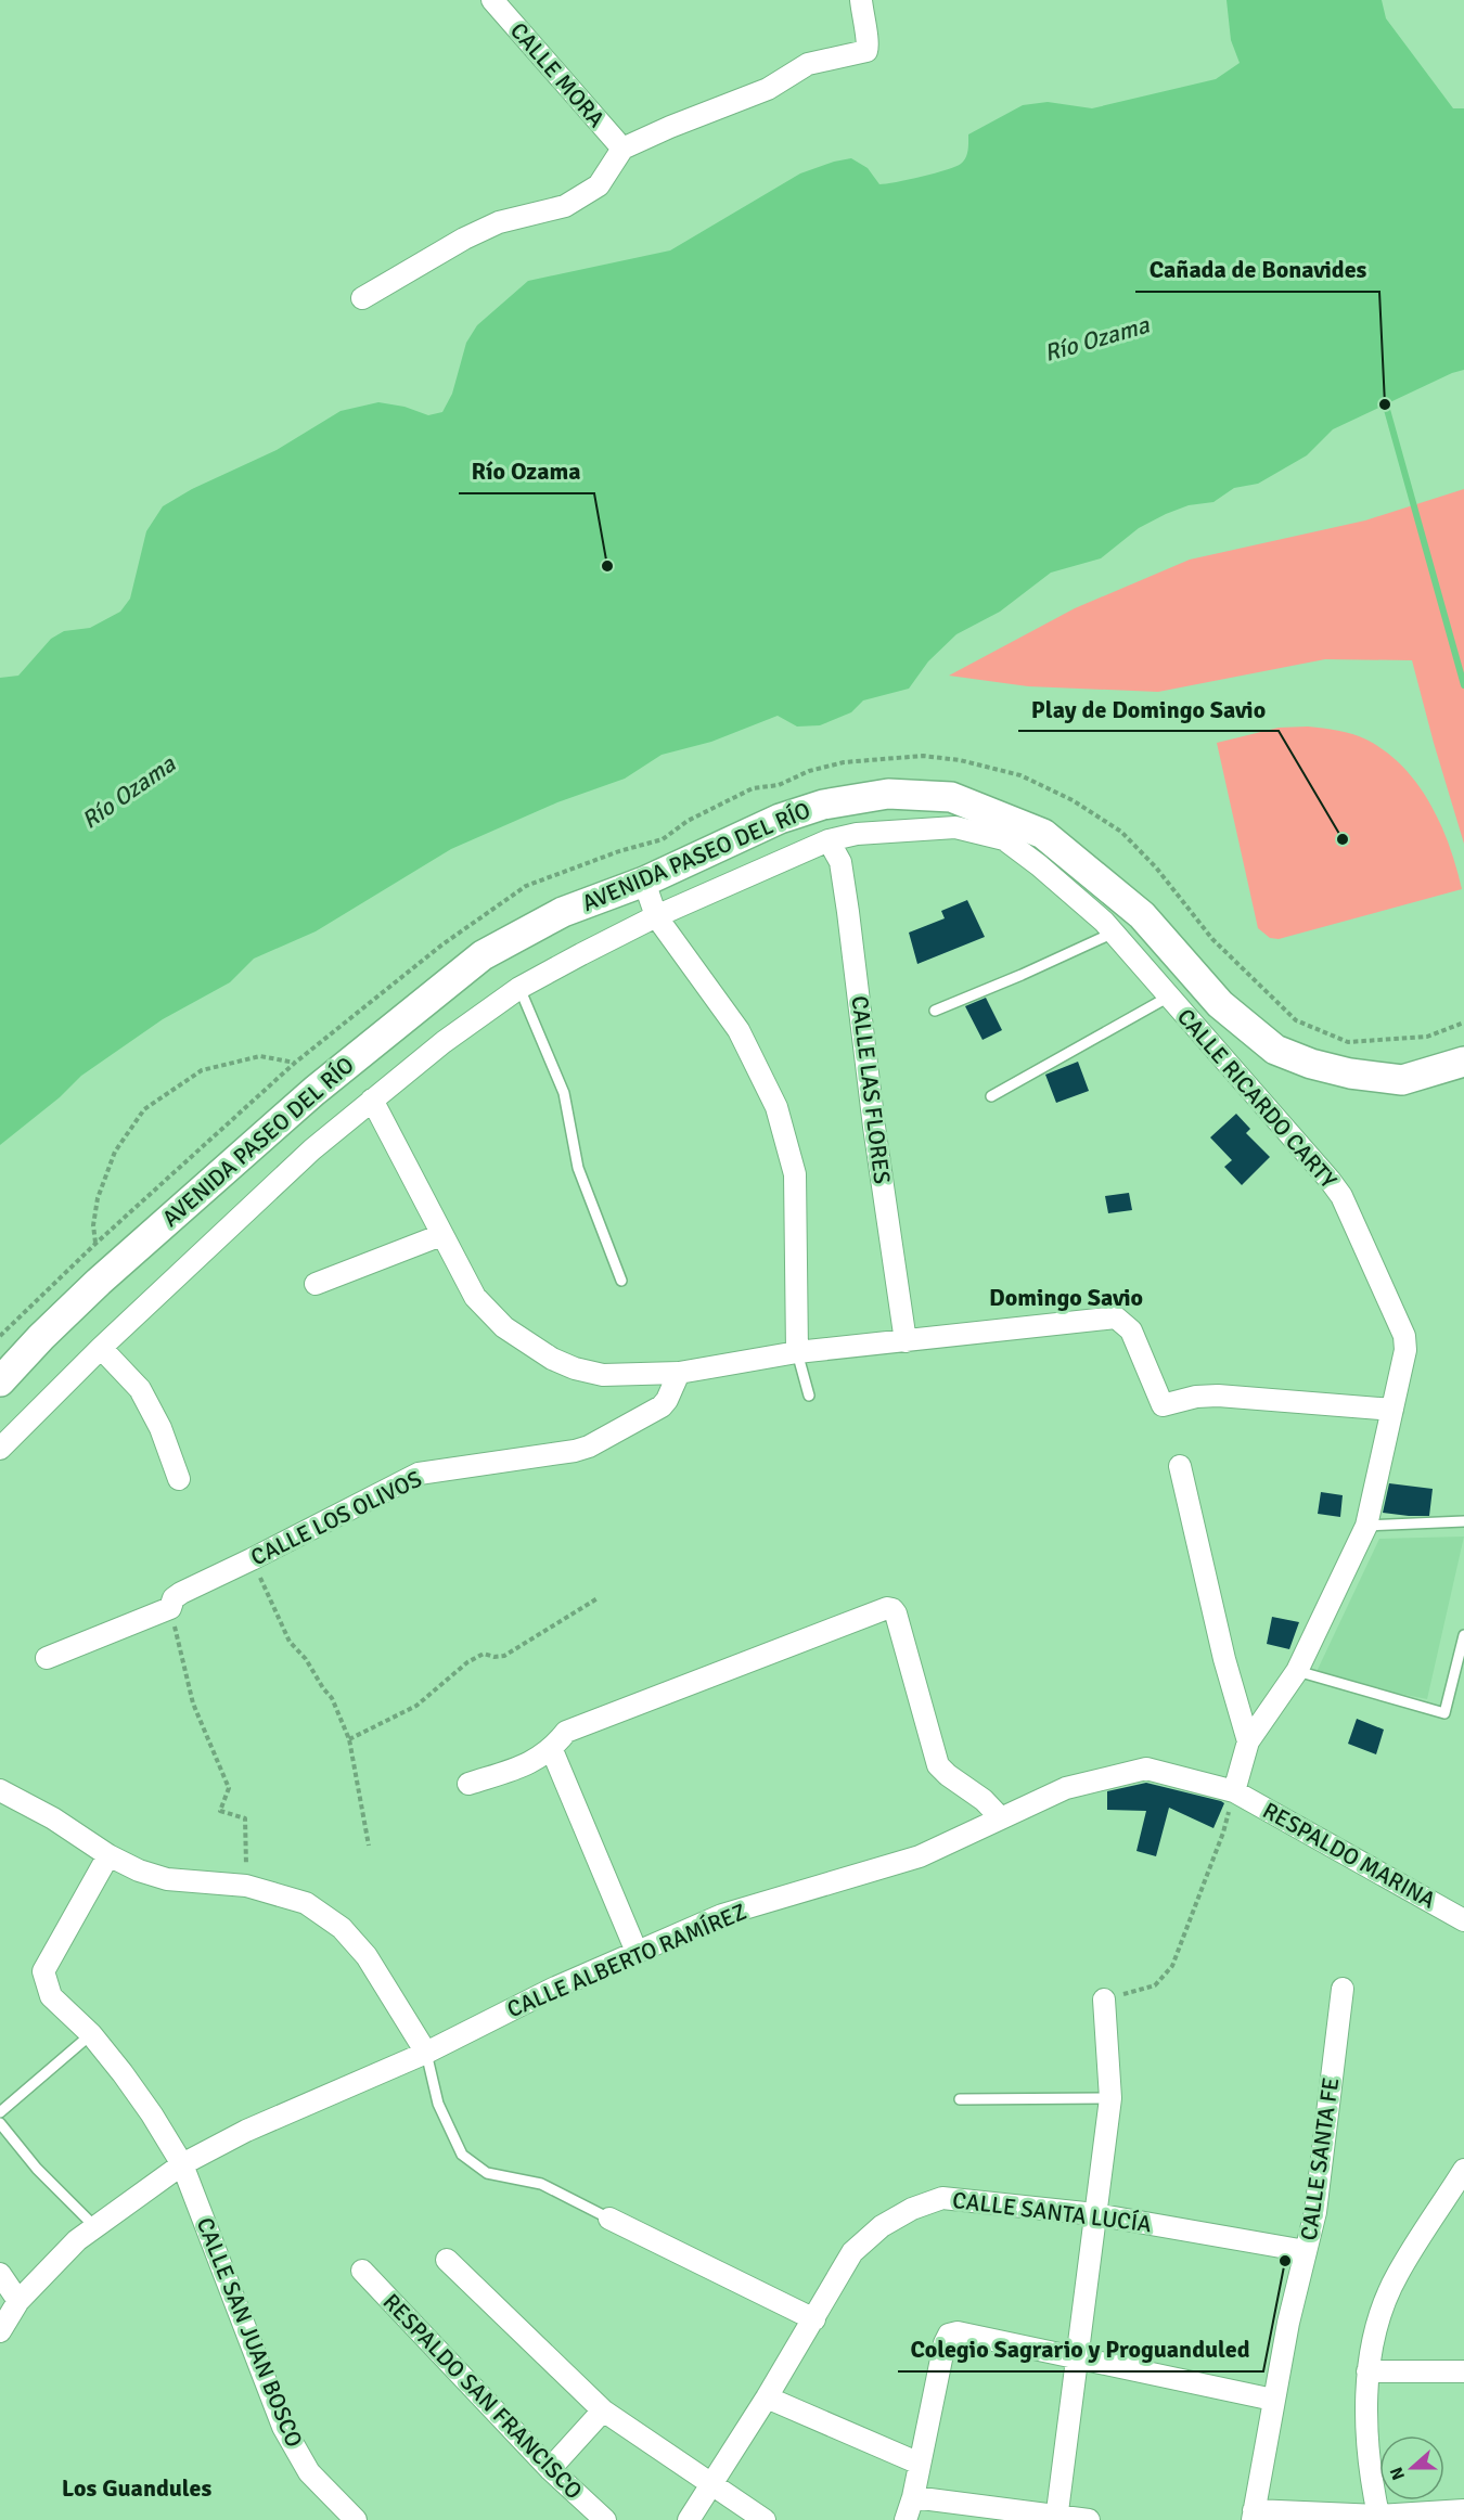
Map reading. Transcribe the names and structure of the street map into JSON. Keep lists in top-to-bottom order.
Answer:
{
  "streets": {
    "street": [
      "CALLE MORA",
      "AVENIDA PASEO DEL RÍO",
      "CALLE LAS FLORES",
      "CALLE RICARDO CARTY",
      "CALLE LOS OLIVOS",
      "RESPALDO MARINA",
      "CALLE ALBERTO RAMÍREZ",
      "CALLE SANTA FE",
      "CALLE SANTA LUCÍA",
      "CALLE SAN JUAN BOSCO",
      "RESPALDO SAN FRANCISCO"
    ]
  },
  "crossings": [
    ["AVENIDA PASEO DEL RÍO", "CALLE LAS FLORES"],
    ["AVENIDA PASEO DEL RÍO", "CALLE RICARDO CARTY"],
    ["CALLE LAS FLORES", "CALLE RICARDO CARTY"],
    ["CALLE RICARDO CARTY", "RESPALDO MARINA"],
    ["CALLE RICARDO CARTY", "CALLE ALBERTO RAMÍREZ"],
    ["RESPALDO MARINA", "CALLE ALBERTO RAMÍREZ"],
    ["CALLE ALBERTO RAMÍREZ", "CALLE SAN JUAN BOSCO"],
    ["CALLE SANTA FE", "CALLE SANTA LUCÍA"]
  ],
  "districts": ["Domingo Savio", "Los Guandules"],
  "water": ["Río Ozama"],
  "places": [
    "Cañada de Bonavides",
    "Río Ozama",
    "Play de Domingo Savio",
    "Colegio Sagrario y Proguanduled"
  ],
  "north": "left"
}
